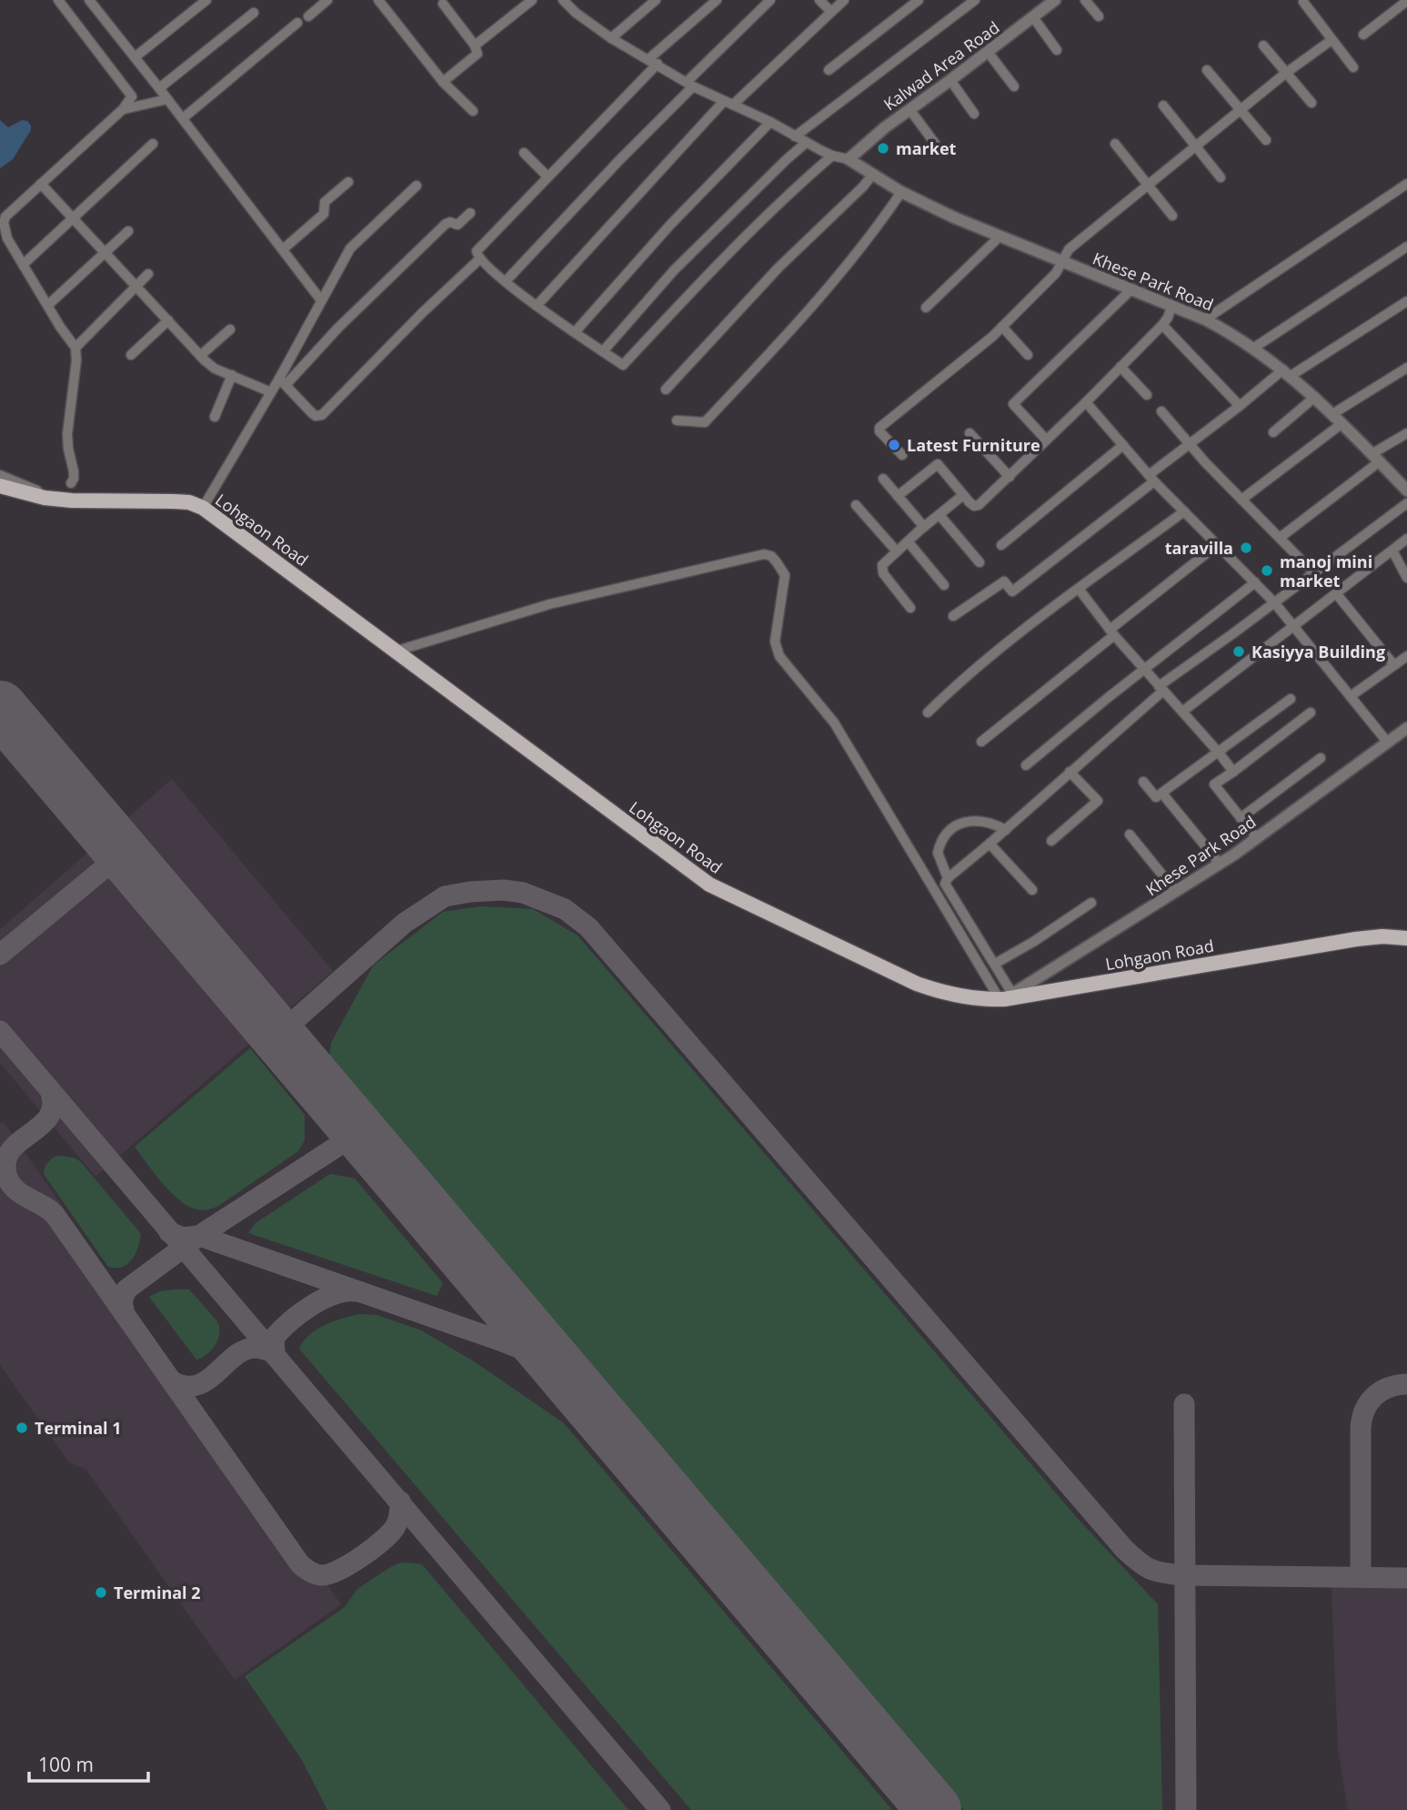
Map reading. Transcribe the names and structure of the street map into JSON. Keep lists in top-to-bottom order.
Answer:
{
  "streets": {
    "main road": ["Lohgaon Road"],
    "street": ["Kalwad Area Road", "Khese Park Road"]
  },
  "crossings": [
    ["Kalwad Area Road", "Khese Park Road"],
    ["Khese Park Road", "Lohgaon Road"]
  ],
  "places": [
    "market",
    "Latest Furniture",
    "taravilla",
    "manoj mini market",
    "Kasiyya Building",
    "Terminal 1",
    "Terminal 2"
  ],
  "scale_bar": "100 m"
}
